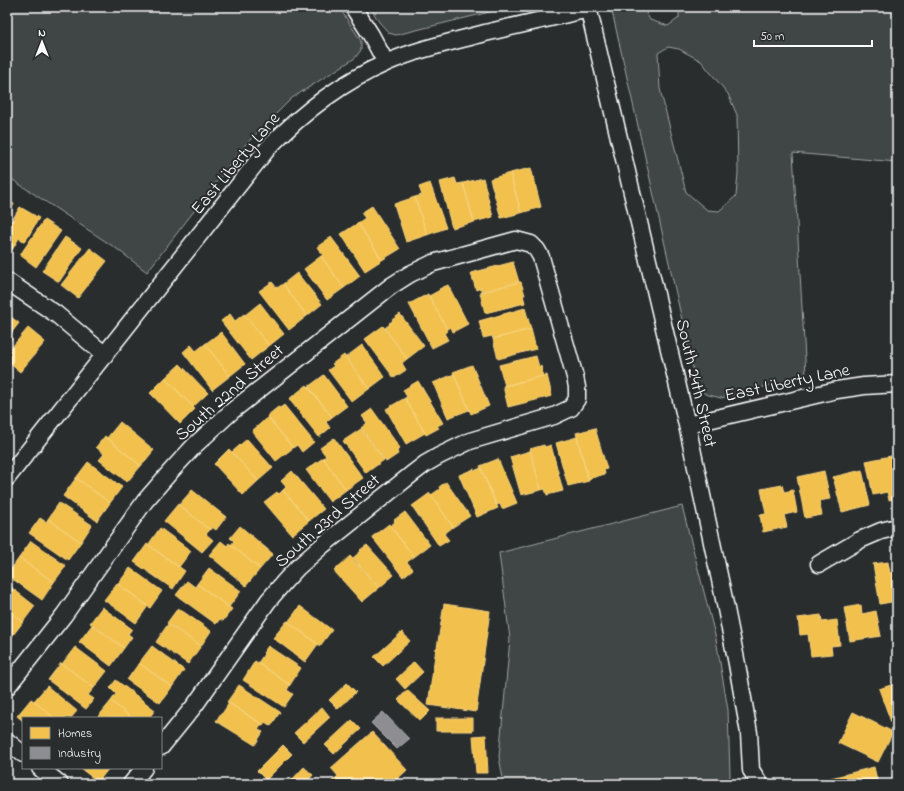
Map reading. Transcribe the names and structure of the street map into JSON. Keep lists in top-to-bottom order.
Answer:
{
  "streets": {
    "street": [
      "East Liberty Lane",
      "South 24th Street",
      "South 22nd Street",
      "South 23rd Street"
    ]
  },
  "crossings": [
    ["East Liberty Lane", "South 24th Street"],
    ["South 22nd Street", "South 23rd Street"]
  ],
  "legend": ["Homes", "Industry"],
  "scale_bar": "50 m",
  "north": "top"
}
